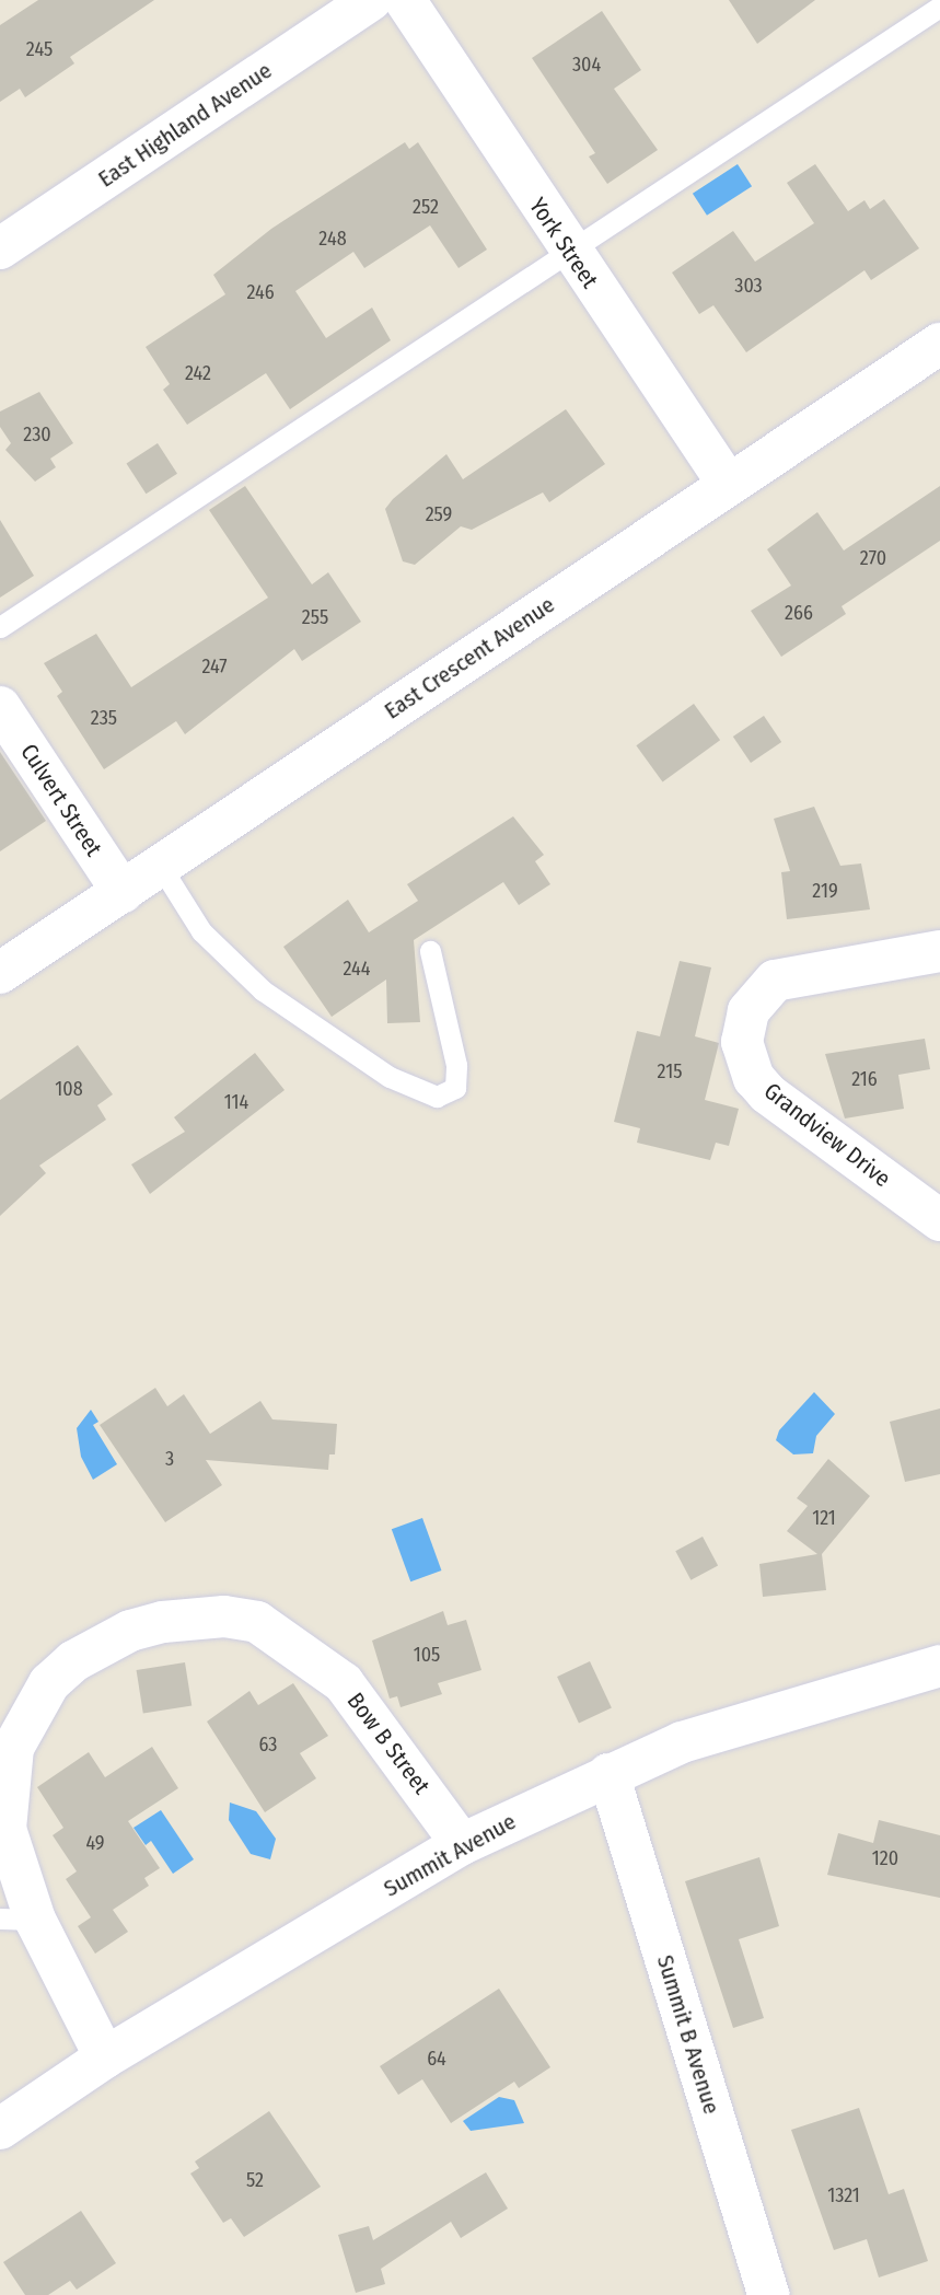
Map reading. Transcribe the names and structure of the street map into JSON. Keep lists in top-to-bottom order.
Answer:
{
  "streets": {
    "street": [
      "East Highland Avenue",
      "York Street",
      "East Crescent Avenue",
      "Culvert Street",
      "Grandview Drive",
      "Bow B Street",
      "Summit Avenue",
      "Summit B Avenue"
    ]
  },
  "crossings": [
    ["York Street", "East Crescent Avenue"],
    ["East Crescent Avenue", "Culvert Street"],
    ["Bow B Street", "Summit Avenue"],
    ["Summit Avenue", "Summit B Avenue"]
  ],
  "house_numbers": [
    "245",
    "304",
    "252",
    "248",
    "303",
    "246",
    "242",
    "230",
    "259",
    "270",
    "266",
    "255",
    "247",
    "235",
    "219",
    "244",
    "215",
    "216",
    "108",
    "114",
    "3",
    "121",
    "105",
    "63",
    "49",
    "120",
    "64",
    "52",
    "1321"
  ]
}
